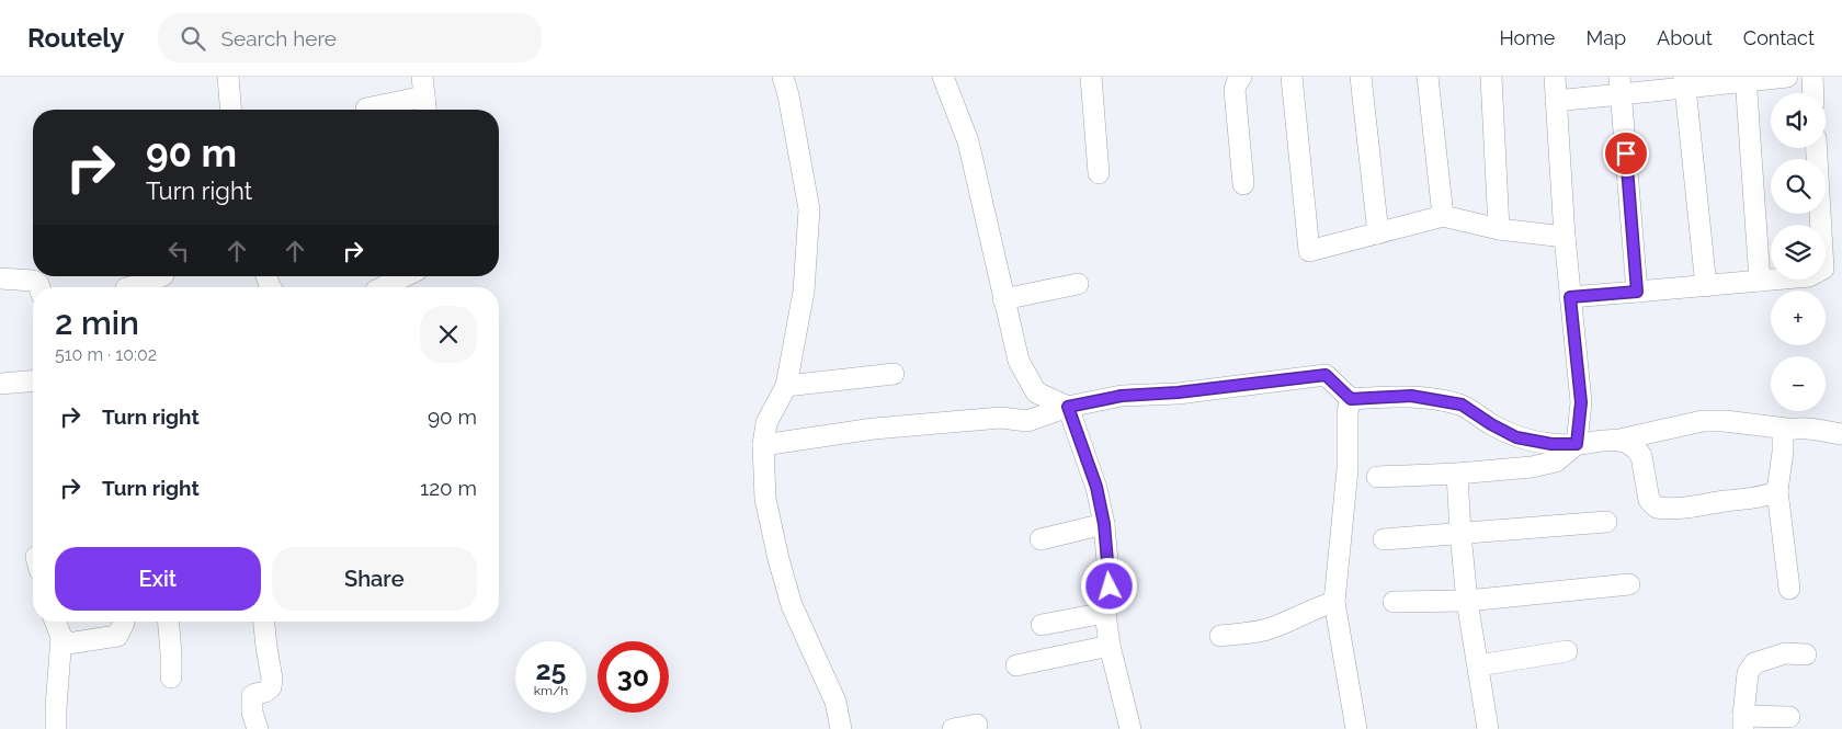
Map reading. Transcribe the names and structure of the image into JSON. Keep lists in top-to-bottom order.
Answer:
{
  "page": {
    "header": "Routely",
    "search": "Search here",
    "nav": [
      "Home",
      "Map",
      "About",
      "Contact"
    ],
    "map_buttons": ["+", "−"],
    "turn": ["90 m", "Turn right"],
    "heading": ["2 min", "510 m · 10:02"],
    "list": [
      {
        "name": "Turn right",
        "value": "90 m"
      },
      {
        "name": "Turn right",
        "value": "120 m"
      }
    ],
    "buttons": ["Exit", "Share"],
    "speed": "25 km/h",
    "limit": "30"
  }
}
